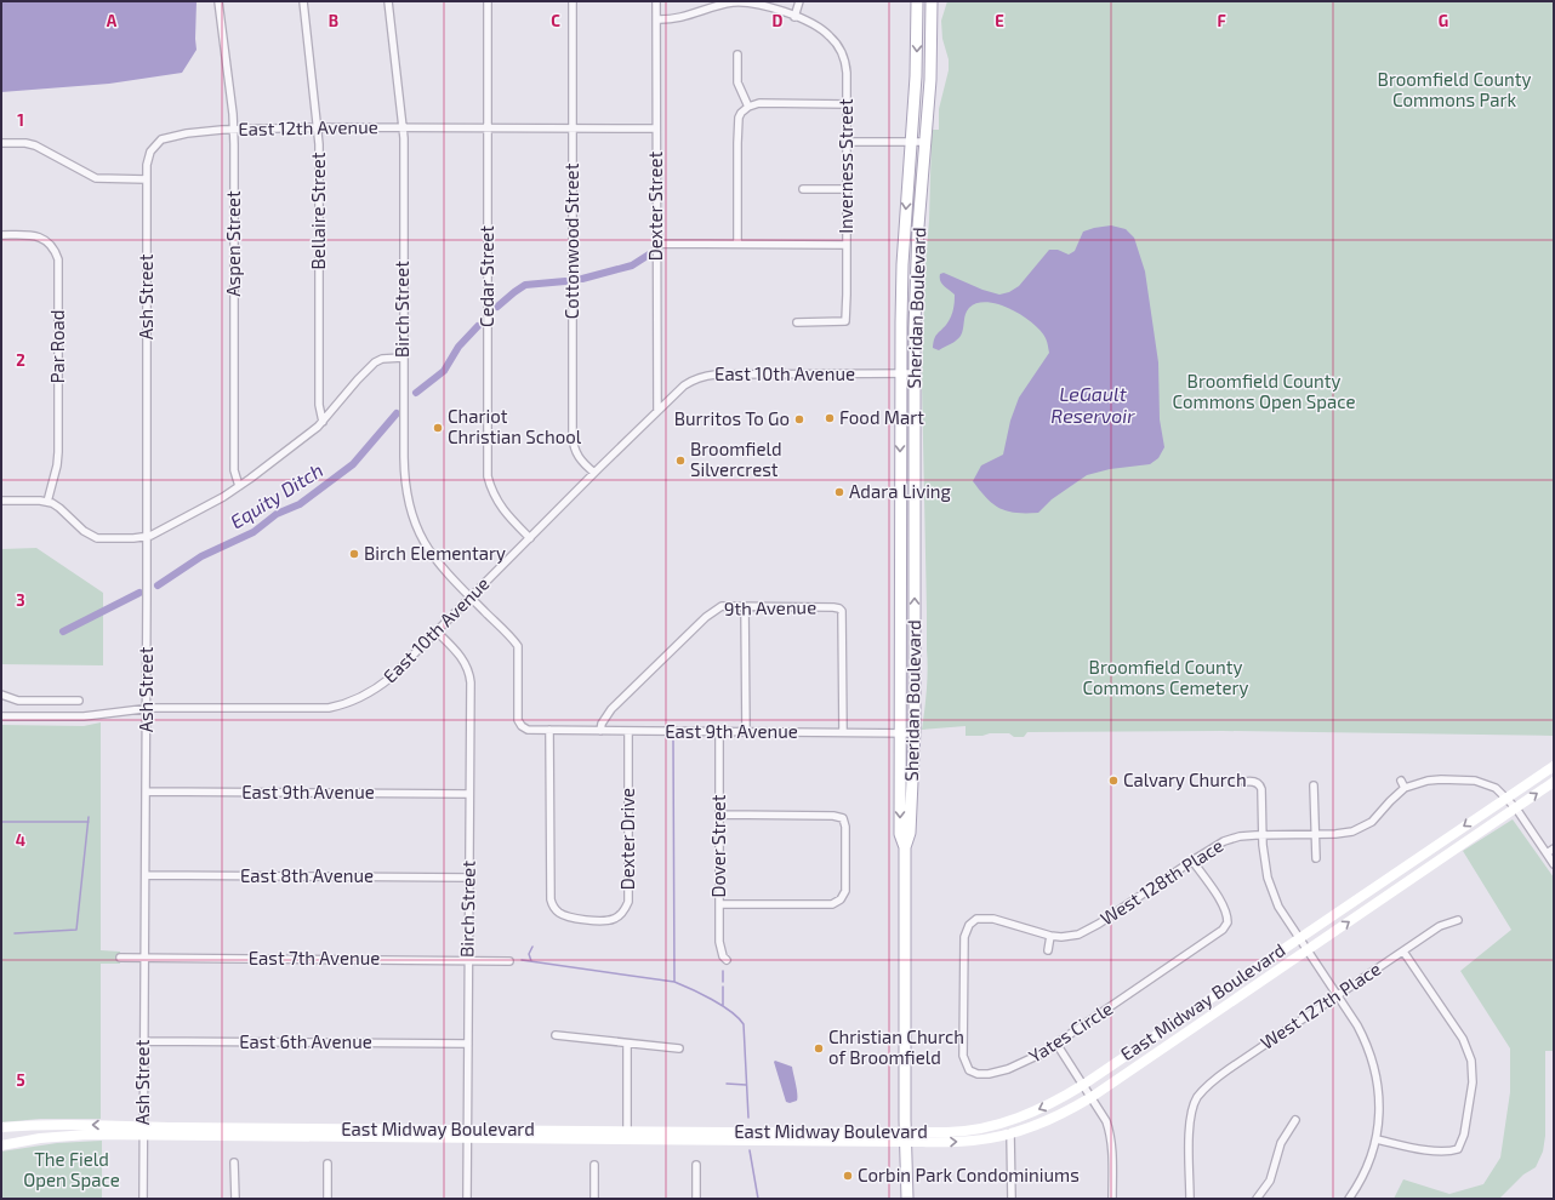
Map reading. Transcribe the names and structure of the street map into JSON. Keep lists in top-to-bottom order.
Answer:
{
  "streets": {
    "main road": ["Sheridan Boulevard", "East Midway Boulevard"],
    "street": [
      "East 12th Avenue",
      "Inverness Street",
      "Dexter Street",
      "Bellaire Street",
      "Cottonwood Street",
      "Aspen Street",
      "Cedar Street",
      "Ash Street",
      "Birch Street",
      "Par Road",
      "East 10th Avenue",
      "9th Avenue",
      "East 9th Avenue",
      "Dexter Drive",
      "Dover Street",
      "East 8th Avenue",
      "West 128th Place",
      "East 7th Avenue",
      "West 127th Place",
      "Yates Circle",
      "East 6th Avenue"
    ]
  },
  "crossings": [
    ["East 12th Avenue", "Dexter Street"],
    ["East 12th Avenue", "Bellaire Street"],
    ["East 12th Avenue", "Cottonwood Street"],
    ["East 12th Avenue", "Aspen Street"],
    ["East 12th Avenue", "Cedar Street"],
    ["East 12th Avenue", "Ash Street"],
    ["East 12th Avenue", "Birch Street"],
    ["Inverness Street", "Dexter Street"],
    ["Dexter Street", "East 10th Avenue"],
    ["Cottonwood Street", "East 10th Avenue"],
    ["Cedar Street", "East 10th Avenue"],
    ["Ash Street", "East 10th Avenue"],
    ["Ash Street", "East 9th Avenue"],
    ["Ash Street", "East 8th Avenue"],
    ["Ash Street", "East 7th Avenue"],
    ["Ash Street", "East Midway Boulevard"],
    ["Ash Street", "East 6th Avenue"],
    ["Sheridan Boulevard", "East 10th Avenue"],
    ["Sheridan Boulevard", "East 9th Avenue"],
    ["Sheridan Boulevard", "East Midway Boulevard"],
    ["Birch Street", "East 10th Avenue"],
    ["Birch Street", "East 9th Avenue"],
    ["Birch Street", "Dexter Drive"],
    ["Birch Street", "East 8th Avenue"],
    ["Birch Street", "East 7th Avenue"],
    ["Birch Street", "East Midway Boulevard"],
    ["Birch Street", "East 6th Avenue"],
    ["9th Avenue", "East 9th Avenue"],
    ["East 9th Avenue", "Dexter Drive"],
    ["East 9th Avenue", "Dover Street"],
    ["West 128th Place", "East Midway Boulevard"],
    ["West 128th Place", "Yates Circle"]
  ],
  "water": ["LeGault Reservoir", "Equity Ditch"],
  "parks": [
    "Broomfield County Commons Park",
    "Broomfield County Commons Open Space",
    "Broomfield County Commons Cemetery",
    "The Field Open Space"
  ],
  "places": [
    "Food Mart",
    "Burritos To Go",
    "Chariot Christian School",
    "Broomfield Silvercrest",
    "Adara Living",
    "Birch Elementary",
    "Calvary Church",
    "Christian Church of Broomfield",
    "Corbin Park Condominiums"
  ],
  "grid": {
    "columns": [
      "A",
      "B",
      "C",
      "D",
      "E",
      "F",
      "G"
    ],
    "rows": [
      "1",
      "2",
      "3",
      "4",
      "5"
    ]
  }
}
